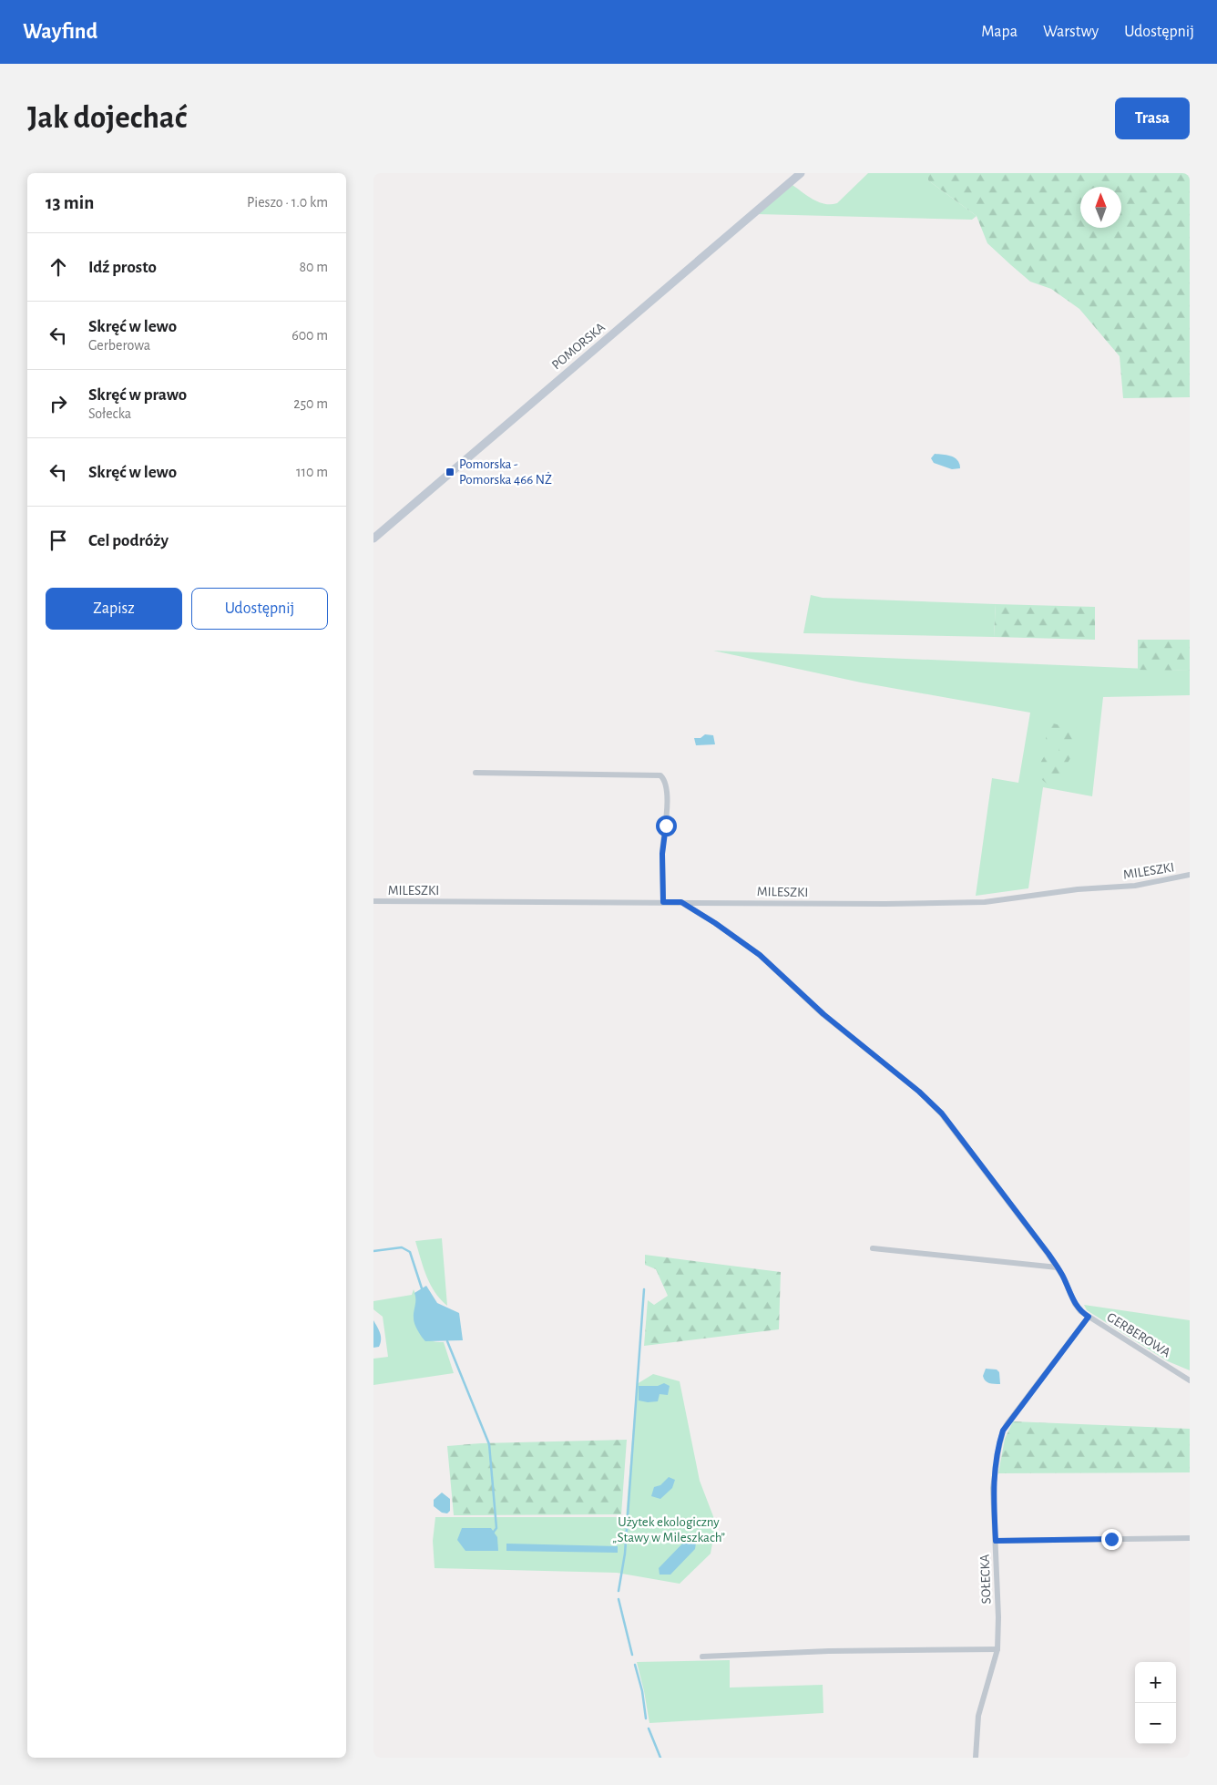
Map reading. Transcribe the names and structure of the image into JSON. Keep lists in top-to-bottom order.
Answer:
{
  "streets": {
    "street": [
      "POMORSKA",
      "MILESZKI",
      "GERBEROWA",
      "SOŁECKA"
    ]
  },
  "crossings": [
    ["MILESZKI", "GERBEROWA"],
    ["GERBEROWA", "SOŁECKA"]
  ],
  "parks": ["Użytek ekologiczny „Stawy w Mileszkach”"],
  "places": {
    "transit": ["Pomorska - Pomorska 466 NŻ"]
  },
  "north": "top",
  "page": {
    "header": "Wayfind",
    "nav": ["Mapa", "Warstwy", "Udostępnij"],
    "buttons": [
      "Trasa",
      ["Zapisz", "Udostępnij"]
    ],
    "title": "Jak dojechać",
    "heading": ["13 min", "Pieszo · 1.0 km"],
    "list": [
      ["Idź prosto", "80 m"],
      ["Skręć w lewo", "Gerberowa", "600 m"],
      ["Skręć w prawo", "Sołecka", "250 m"],
      ["Skręć w lewo", "110 m"],
      "Cel podróży"
    ],
    "map_buttons": ["+", "−"]
  }
}
